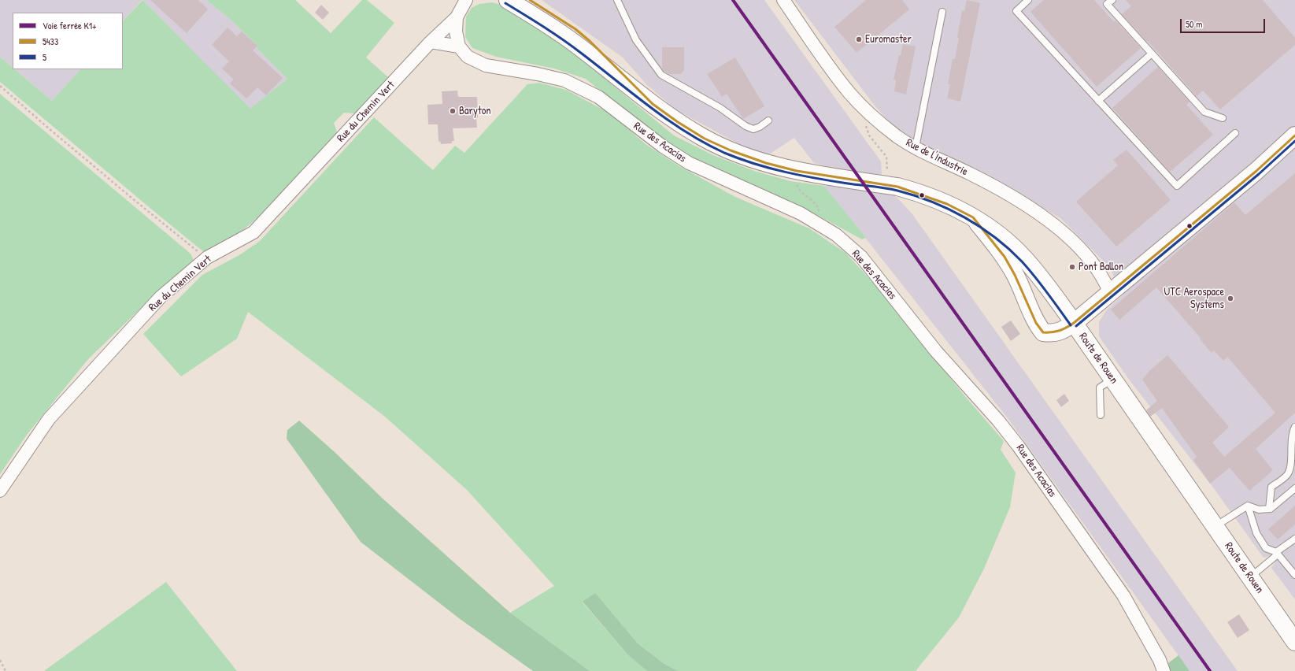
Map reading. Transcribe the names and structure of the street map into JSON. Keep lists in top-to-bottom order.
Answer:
{
  "streets": {
    "main road": ["Route de Rouen"],
    "street": ["Rue du Chemin Vert", "Rue des Acacias", "Rue de l'Industrie"]
  },
  "places": [
    "Euromaster",
    "Baryton",
    "Pont Ballon",
    "UTC Aerospace Systems"
  ],
  "lines": ["rail line K1+", "transit line 5433", "transit line 5"],
  "legend": ["Voie ferrée K1+", "5433", "5"],
  "scale_bar": "50 m"
}
